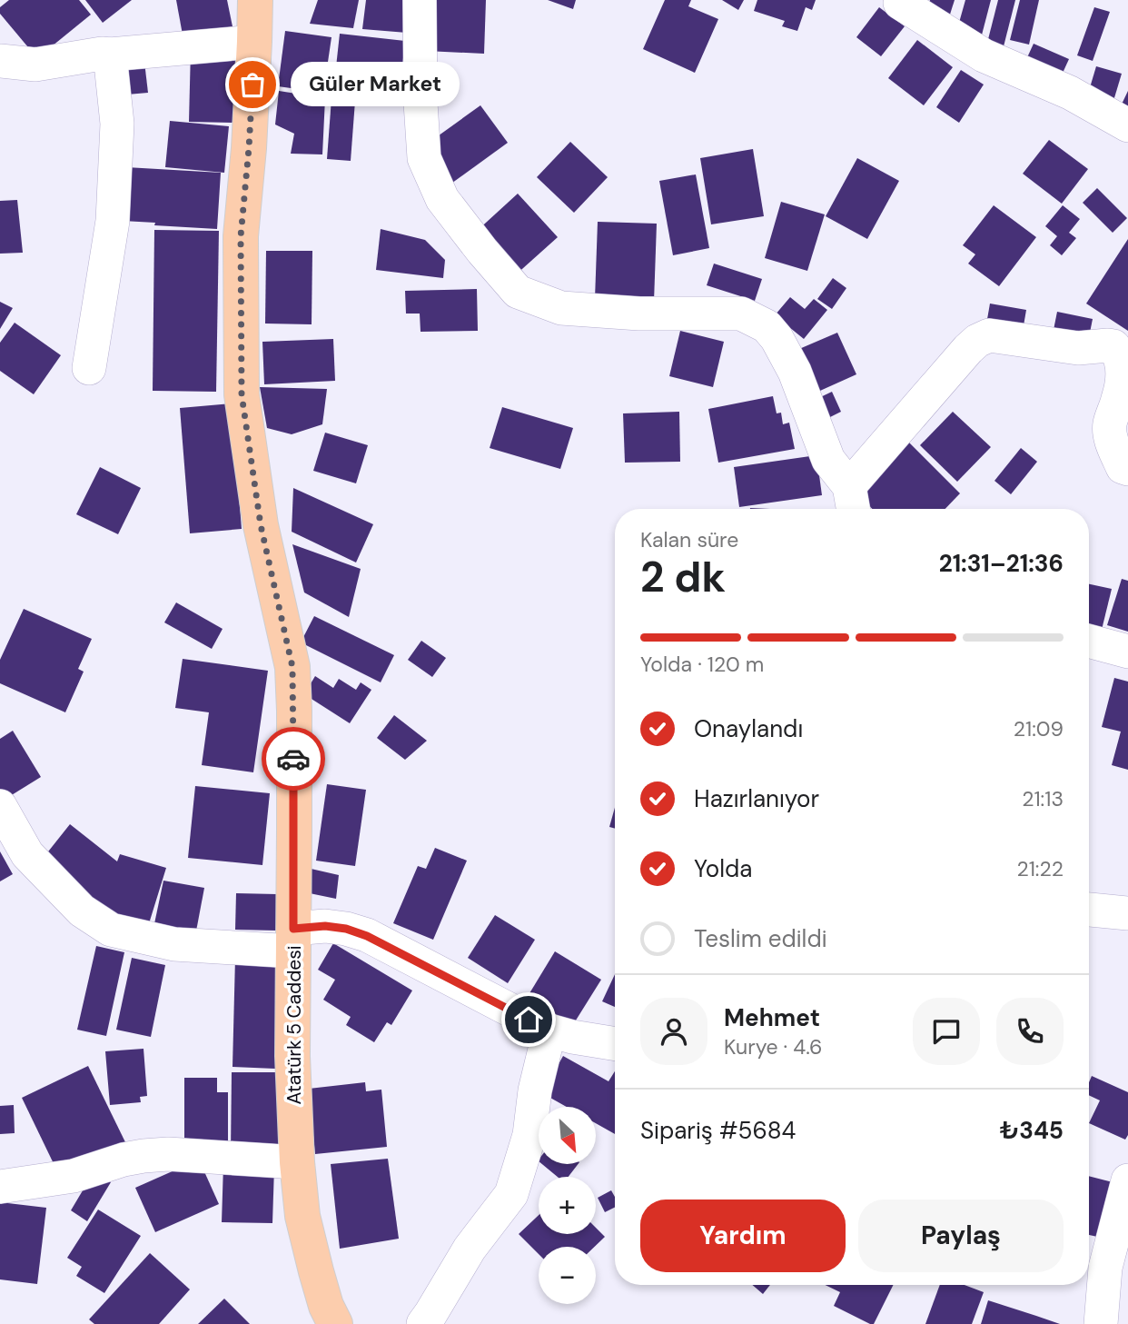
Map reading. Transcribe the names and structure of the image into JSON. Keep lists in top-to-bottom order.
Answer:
{
  "streets": {
    "main road": ["Atatürk 5 Caddesi"]
  },
  "places": ["Güler Market"],
  "north": "bottom right",
  "page": {
    "bubble": "Güler Market",
    "heading": ["2 dk", "Kalan süre", "21:31–21:36"],
    "panel": [
      "Mehmet",
      "Kurye · 4.6",
      "Sipariş #5684",
      "₺345"
    ],
    "bar": "Yolda · 120 m",
    "list": [
      ["Onaylandı", "21:09"],
      ["Hazırlanıyor", "21:13"],
      ["Yolda", "21:22"],
      "Teslim edildi"
    ],
    "map_buttons": ["+", "−"],
    "buttons": ["Yardım", "Paylaş"]
  }
}
